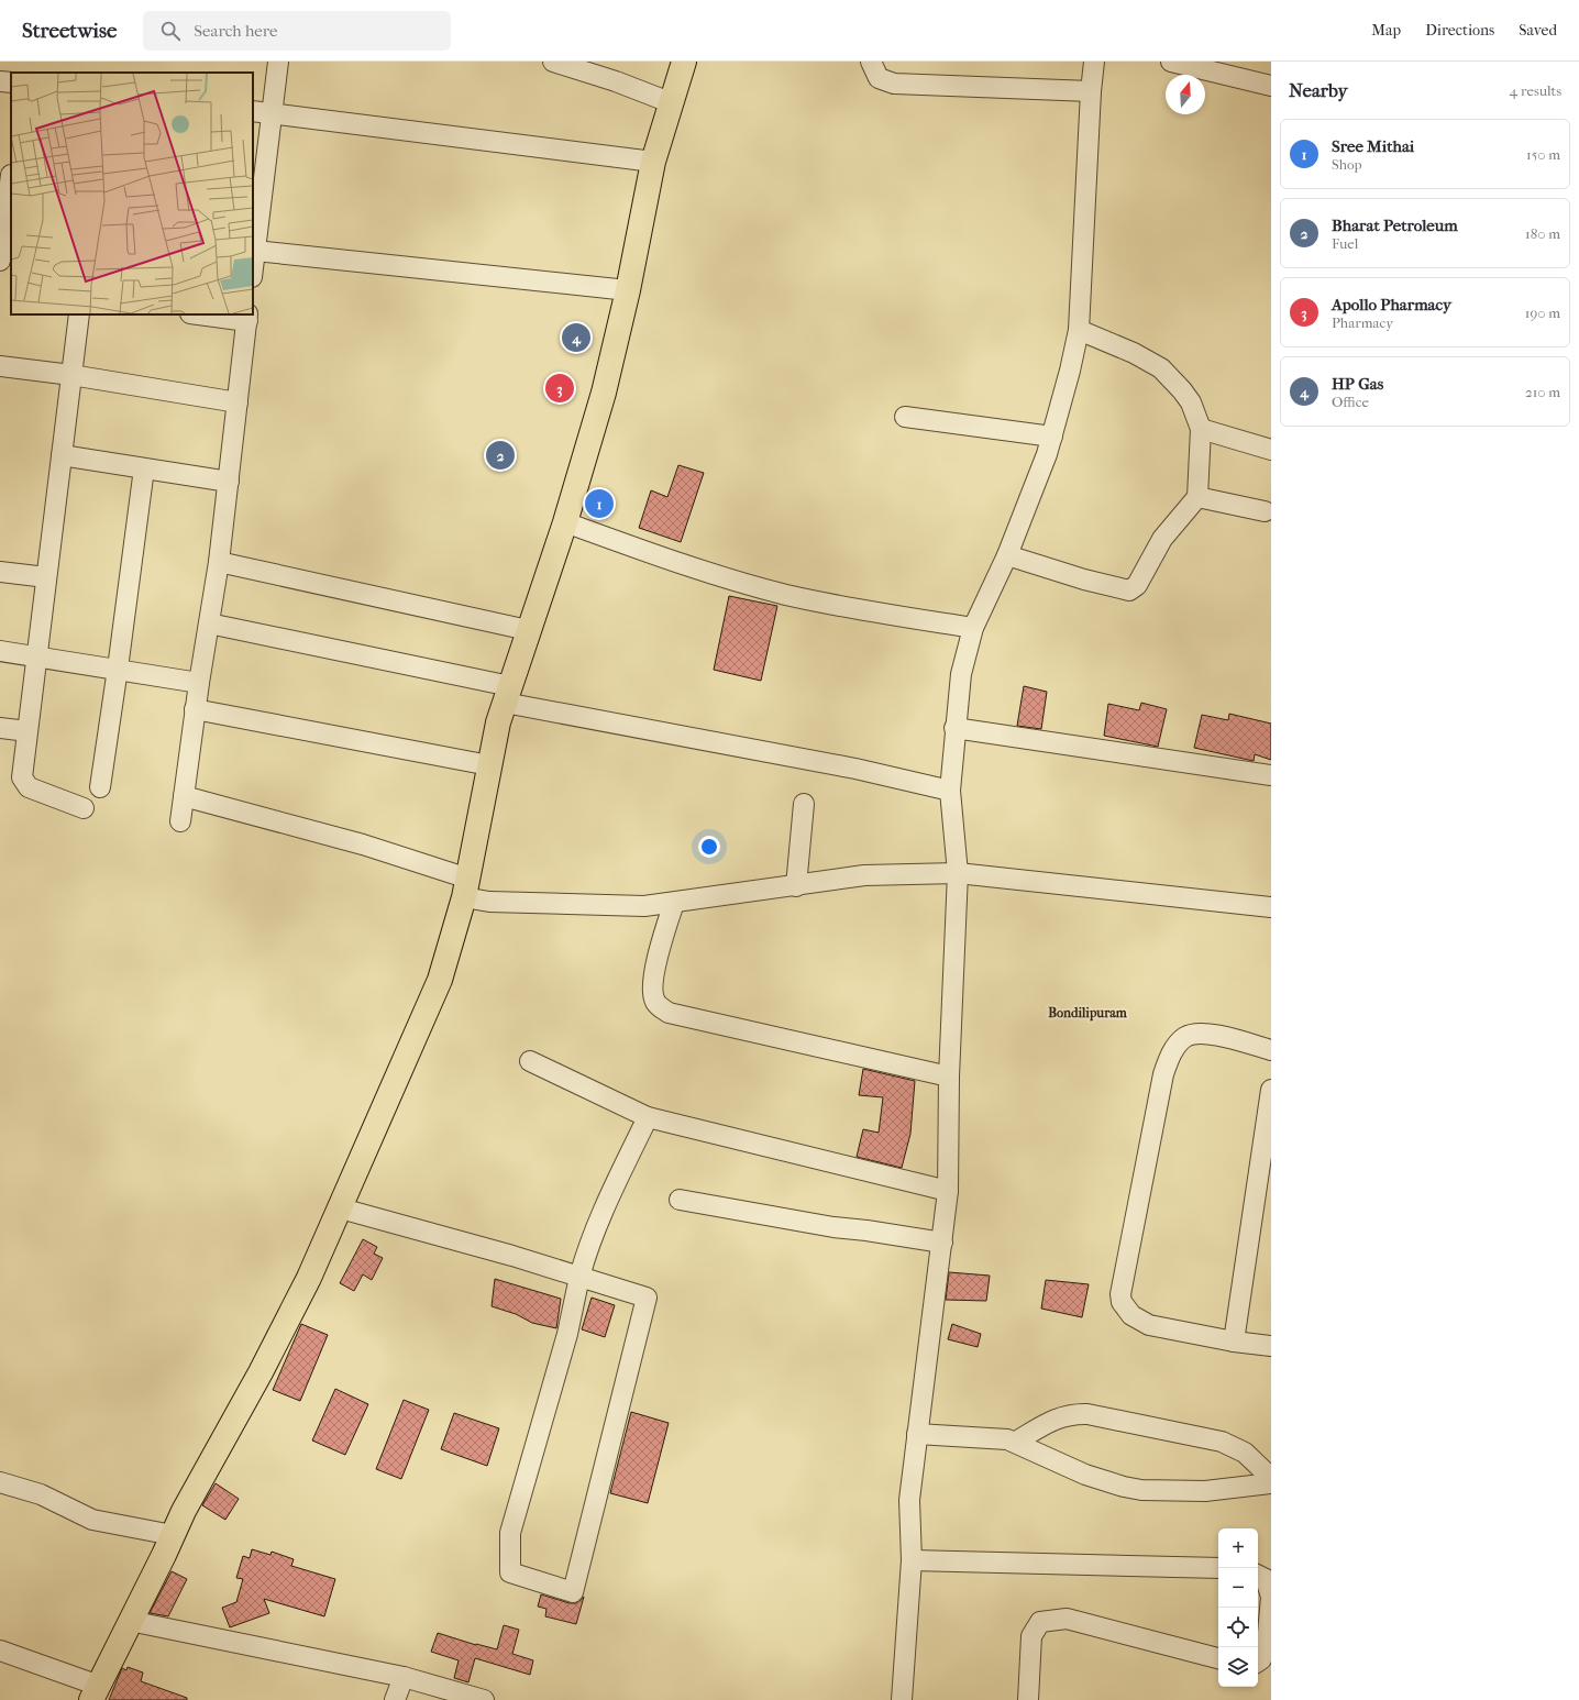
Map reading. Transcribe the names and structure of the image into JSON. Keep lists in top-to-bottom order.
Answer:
{
  "districts": ["Bondilipuram"],
  "north": "top",
  "page": {
    "header": "Streetwise",
    "search": "Search here",
    "nav": ["Map", "Directions", "Saved"],
    "heading": ["Nearby", "4 results"],
    "list": [
      {
        "mark": "1",
        "name": "Sree Mithai",
        "note": "Shop",
        "value": "150 m"
      },
      {
        "mark": "2",
        "name": "Bharat Petroleum",
        "note": "Fuel",
        "value": "180 m"
      },
      {
        "mark": "3",
        "name": "Apollo Pharmacy",
        "note": "Pharmacy",
        "value": "190 m"
      },
      {
        "mark": "4",
        "name": "HP Gas",
        "note": "Office",
        "value": "210 m"
      }
    ],
    "pins": [
      "4",
      "3",
      "2",
      "1"
    ],
    "map_buttons": ["+", "−"]
  }
}
